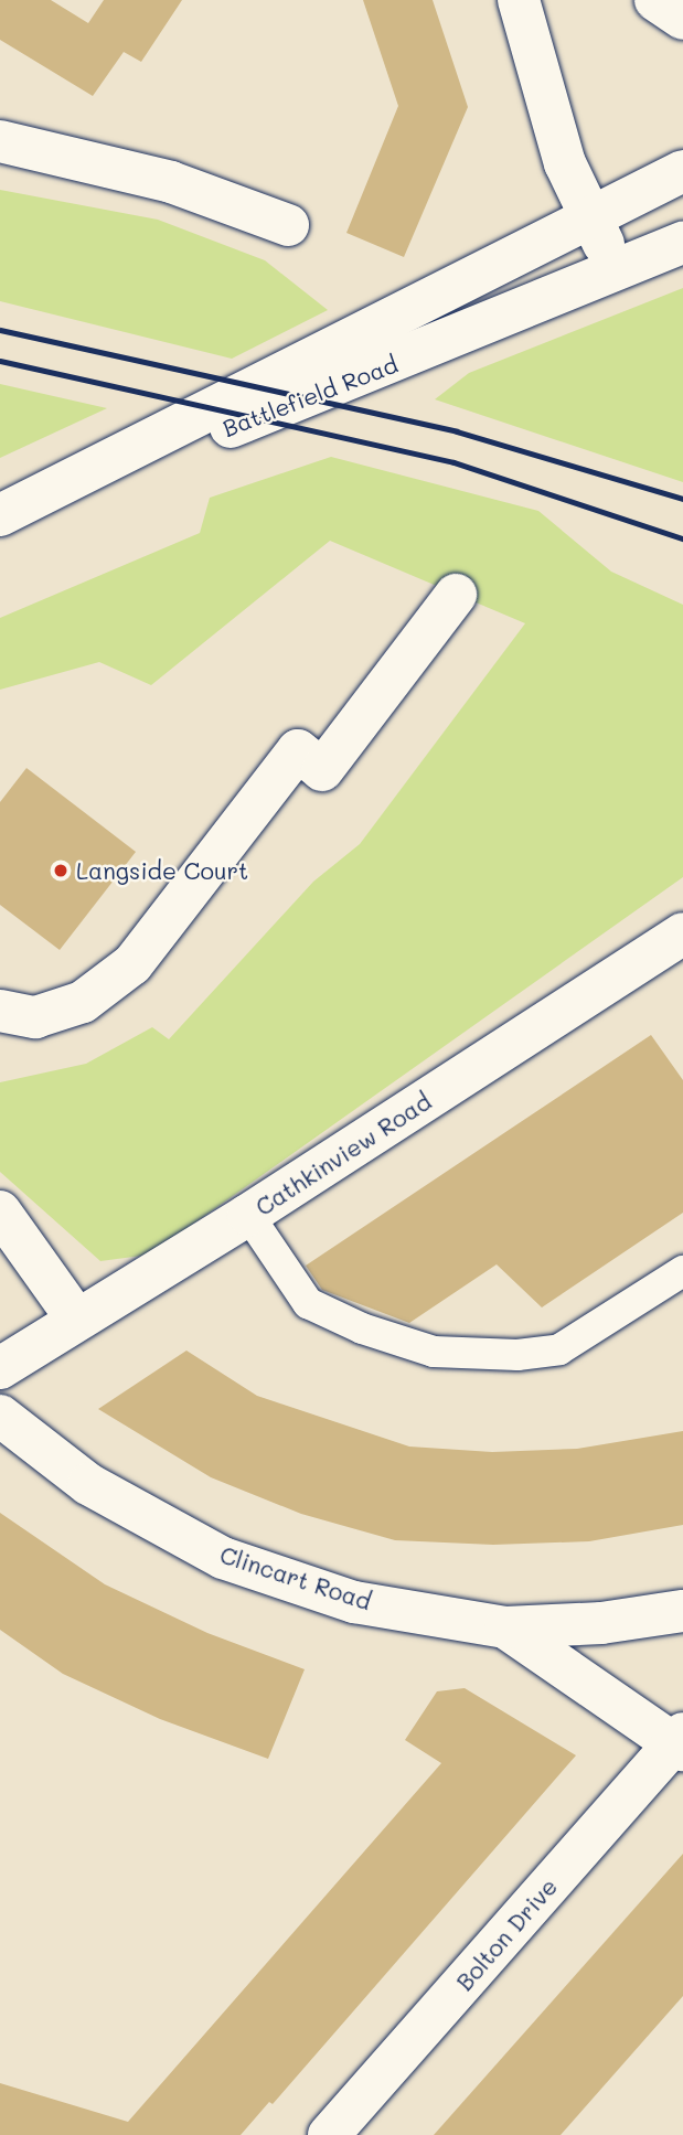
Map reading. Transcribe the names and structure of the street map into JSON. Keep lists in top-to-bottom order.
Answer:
{
  "streets": {
    "street": [
      "Battlefield Road",
      "Cathkinview Road",
      "Clincart Road",
      "Bolton Drive"
    ]
  },
  "crossings": [
    ["Clincart Road", "Bolton Drive"]
  ],
  "places": ["Langside Court"]
}
